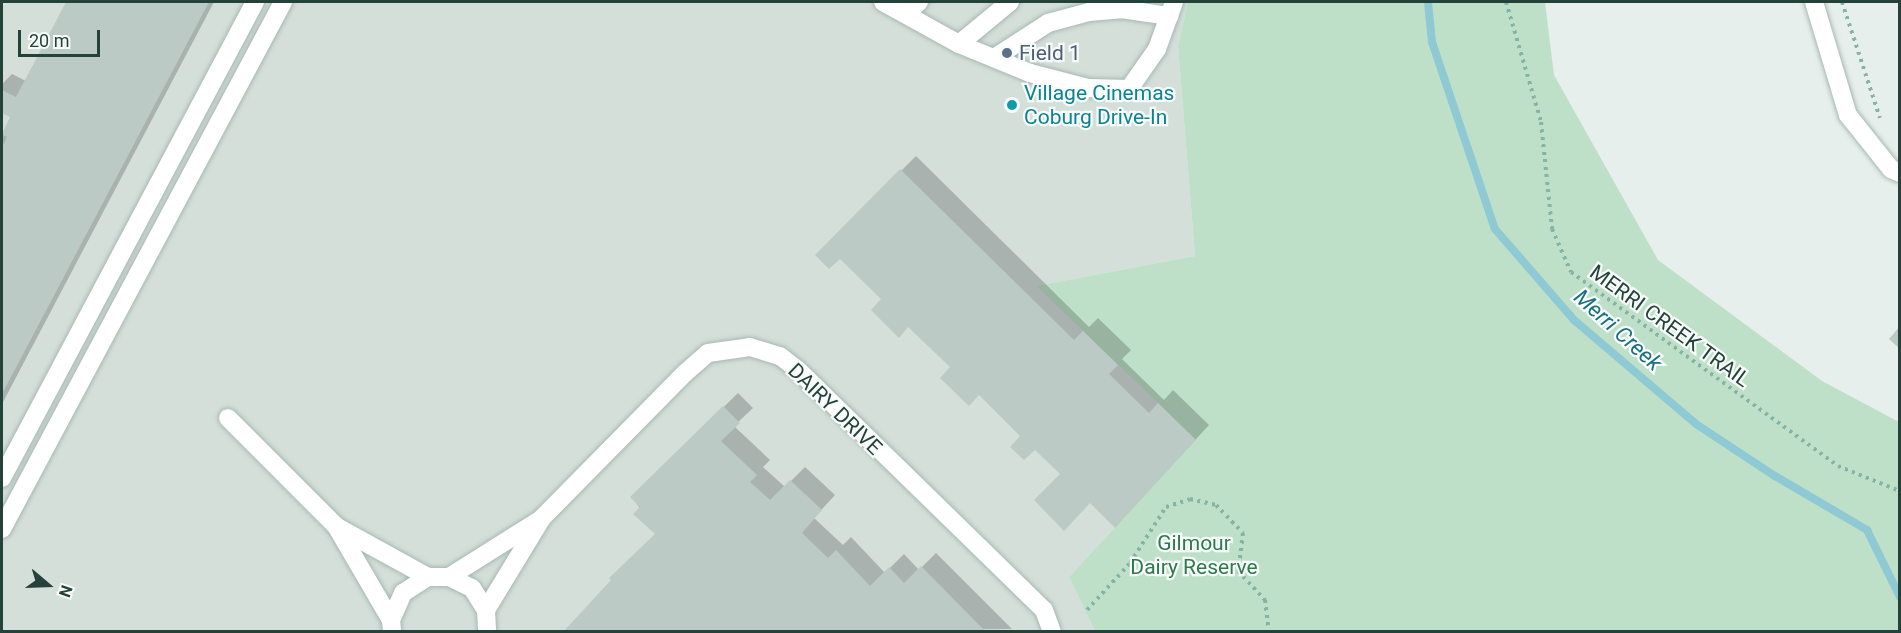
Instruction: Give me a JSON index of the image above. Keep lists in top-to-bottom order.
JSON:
{
  "streets": {
    "street": ["DAIRY DRIVE"],
    "path": ["MERRI CREEK TRAIL"]
  },
  "water": ["Merri Creek"],
  "parks": ["Gilmour Dairy Reserve"],
  "places": ["Field 1", "Village Cinemas Coburg Drive-In"],
  "scale_bar": "20 m",
  "north": "right"
}
